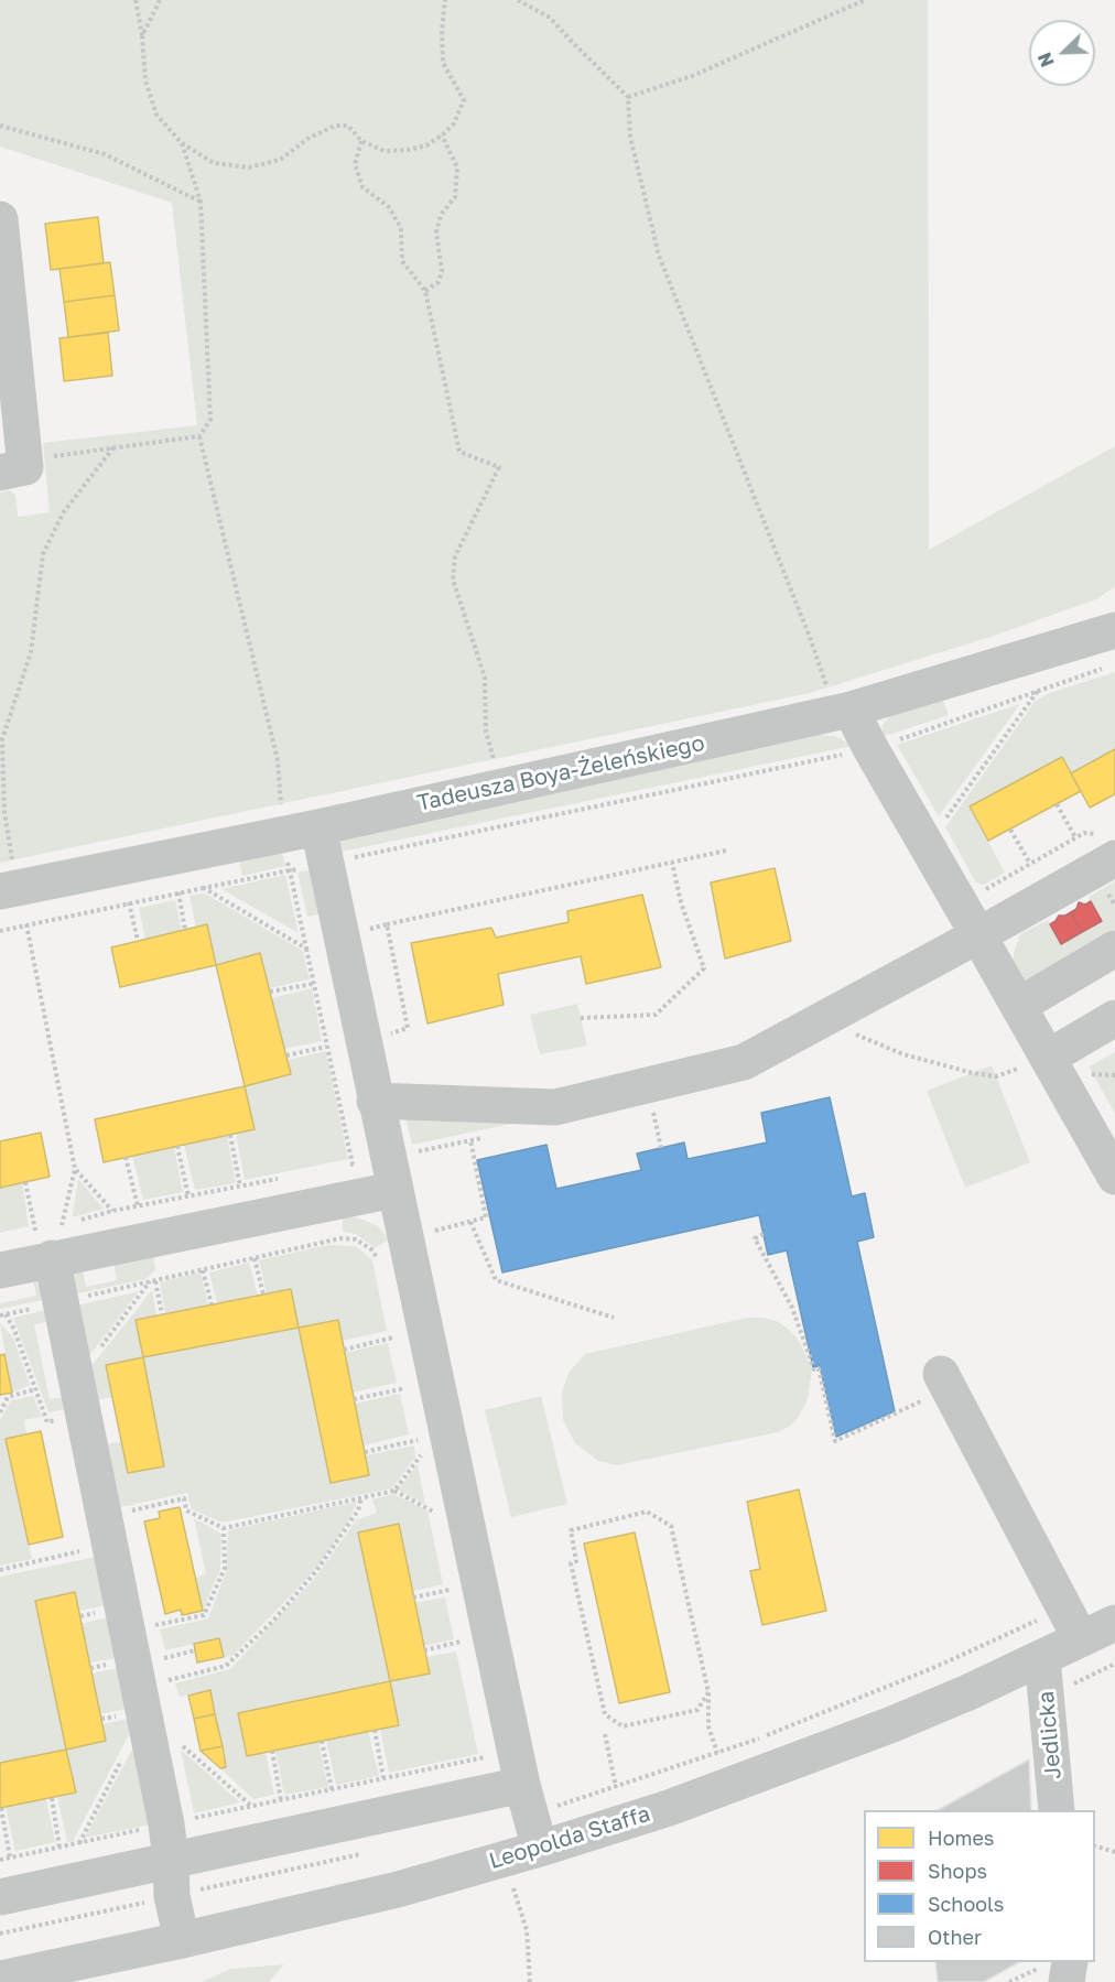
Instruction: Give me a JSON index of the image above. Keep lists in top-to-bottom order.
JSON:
{
  "streets": {
    "street": ["Tadeusza Boya-Żeleńskiego", "Jedlicka", "Leopolda Staffa"]
  },
  "crossings": [
    ["Jedlicka", "Leopolda Staffa"]
  ],
  "legend": [
    "Homes",
    "Shops",
    "Schools",
    "Other"
  ],
  "north": "bottom left"
}
